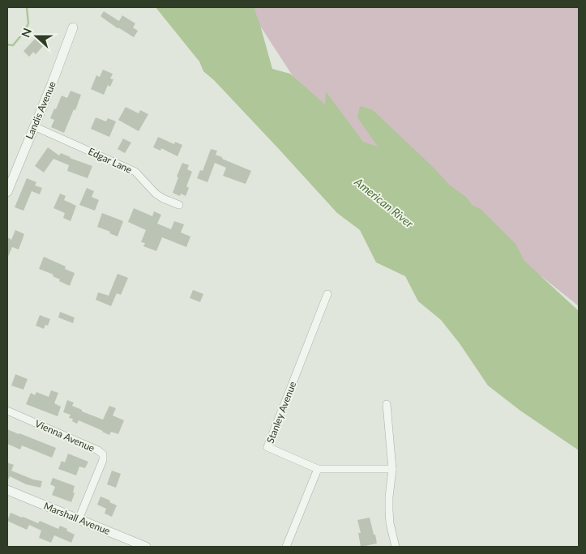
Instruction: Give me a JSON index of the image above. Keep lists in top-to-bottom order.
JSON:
{
  "streets": {
    "street": [
      "Landis Avenue",
      "Edgar Lane",
      "Stanley Avenue",
      "Vienna Avenue",
      "Marshall Avenue"
    ]
  },
  "crossings": [
    ["Landis Avenue", "Edgar Lane"],
    ["Vienna Avenue", "Marshall Avenue"]
  ],
  "water": ["American River"],
  "north": "left"
}
